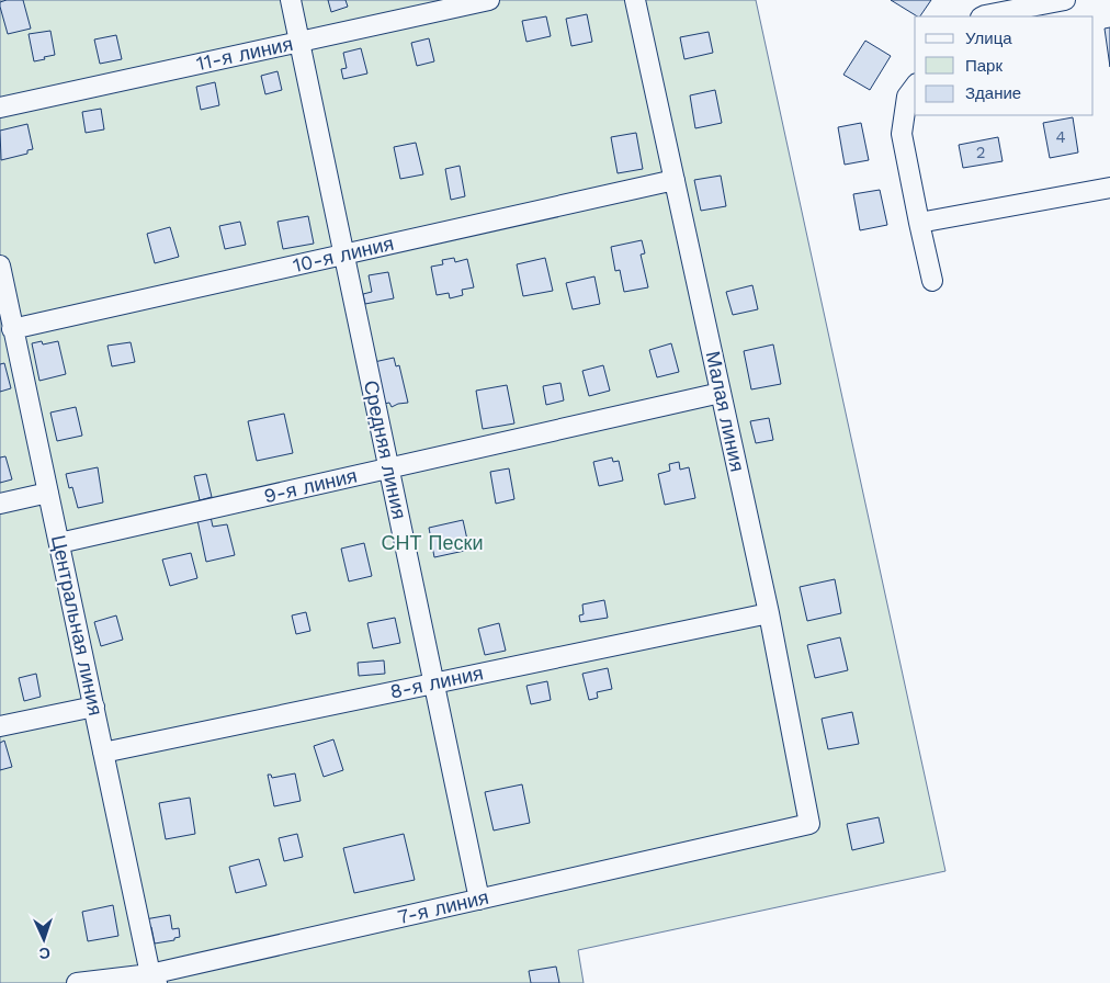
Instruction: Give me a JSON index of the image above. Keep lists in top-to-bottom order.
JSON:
{
  "streets": {
    "street": [
      "11-я линия",
      "10-я линия",
      "Малая линия",
      "Средняя линия",
      "9-я линия",
      "Центральная линия",
      "8-я линия",
      "7-я линия"
    ]
  },
  "crossings": [
    ["11-я линия", "Средняя линия"],
    ["10-я линия", "Малая линия"],
    ["10-я линия", "Средняя линия"],
    ["10-я линия", "Центральная линия"],
    ["Малая линия", "9-я линия"],
    ["Малая линия", "8-я линия"],
    ["Малая линия", "7-я линия"],
    ["Средняя линия", "9-я линия"],
    ["Средняя линия", "8-я линия"],
    ["Средняя линия", "7-я линия"],
    ["9-я линия", "Центральная линия"],
    ["Центральная линия", "8-я линия"],
    ["Центральная линия", "7-я линия"]
  ],
  "parks": ["СНТ Пески"],
  "house_numbers": ["4", "2"],
  "legend": ["Улица", "Парк", "Здание"],
  "north": "bottom"
}
